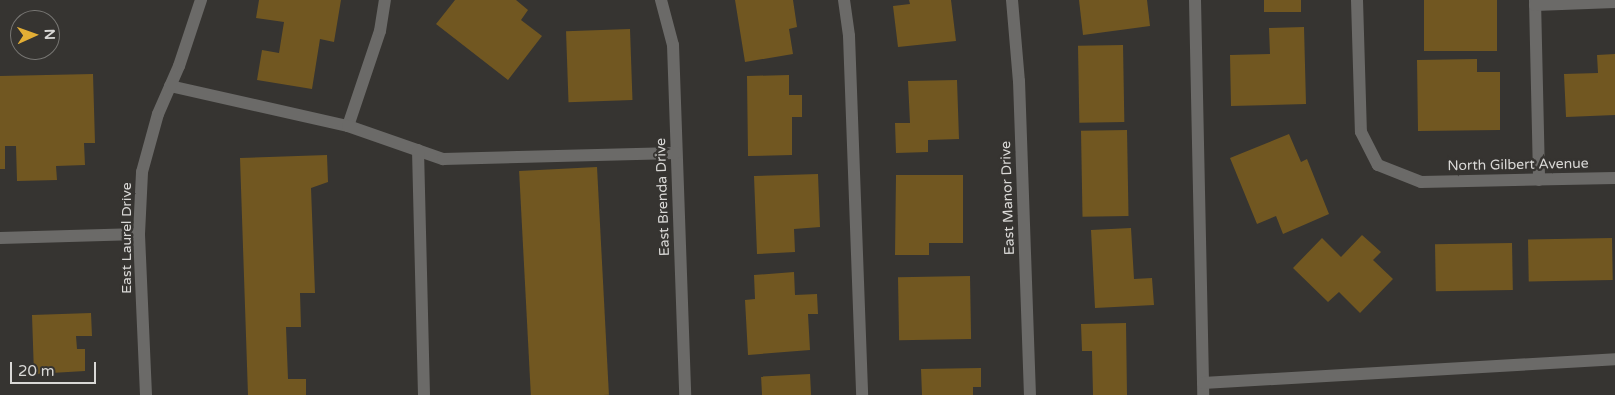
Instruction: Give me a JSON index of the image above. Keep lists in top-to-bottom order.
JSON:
{
  "streets": {
    "street": [
      "North Gilbert Avenue",
      "East Brenda Drive",
      "East Manor Drive",
      "East Laurel Drive"
    ]
  },
  "scale_bar": "20 m",
  "north": "right"
}
